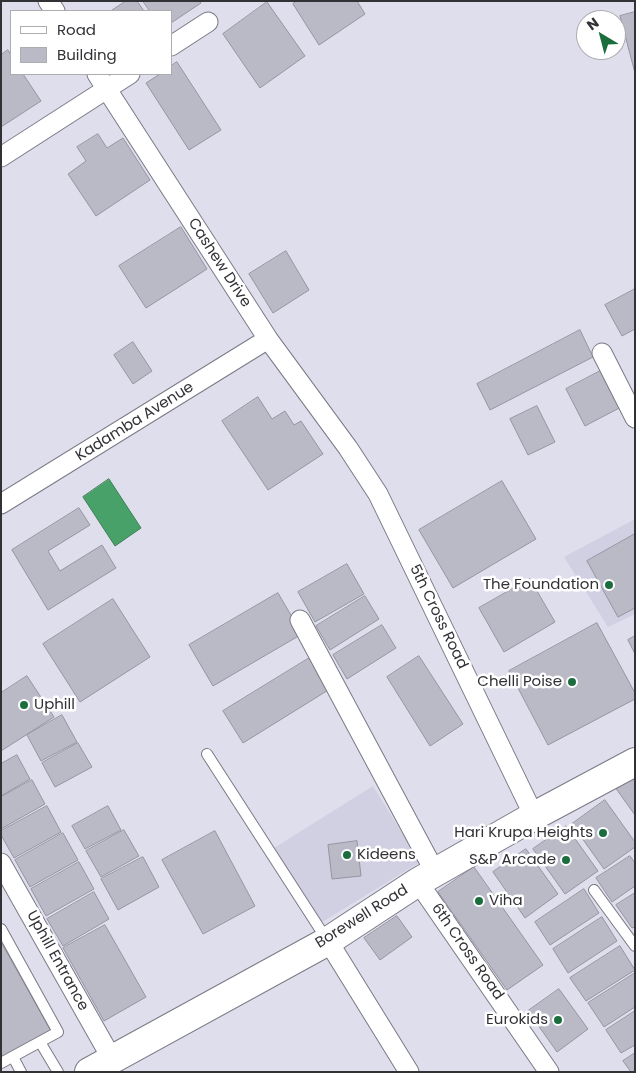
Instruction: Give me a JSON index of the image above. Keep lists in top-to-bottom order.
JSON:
{
  "streets": {
    "street": [
      "Cashew Drive",
      "Kadamba Avenue",
      "5th Cross Road",
      "Borewell Road",
      "6th Cross Road",
      "Uphill Entrance"
    ]
  },
  "crossings": [
    ["Cashew Drive", "Kadamba Avenue"],
    ["Cashew Drive", "5th Cross Road"],
    ["5th Cross Road", "Borewell Road"],
    ["Borewell Road", "6th Cross Road"],
    ["Borewell Road", "Uphill Entrance"]
  ],
  "places": [
    "The Foundation",
    "Chelli Poise",
    "Uphill",
    "Hari Krupa Heights",
    "Kideens",
    "S&P Arcade",
    "Viha",
    "Eurokids"
  ],
  "legend": ["Road", "Building"],
  "north": "top left"
}
